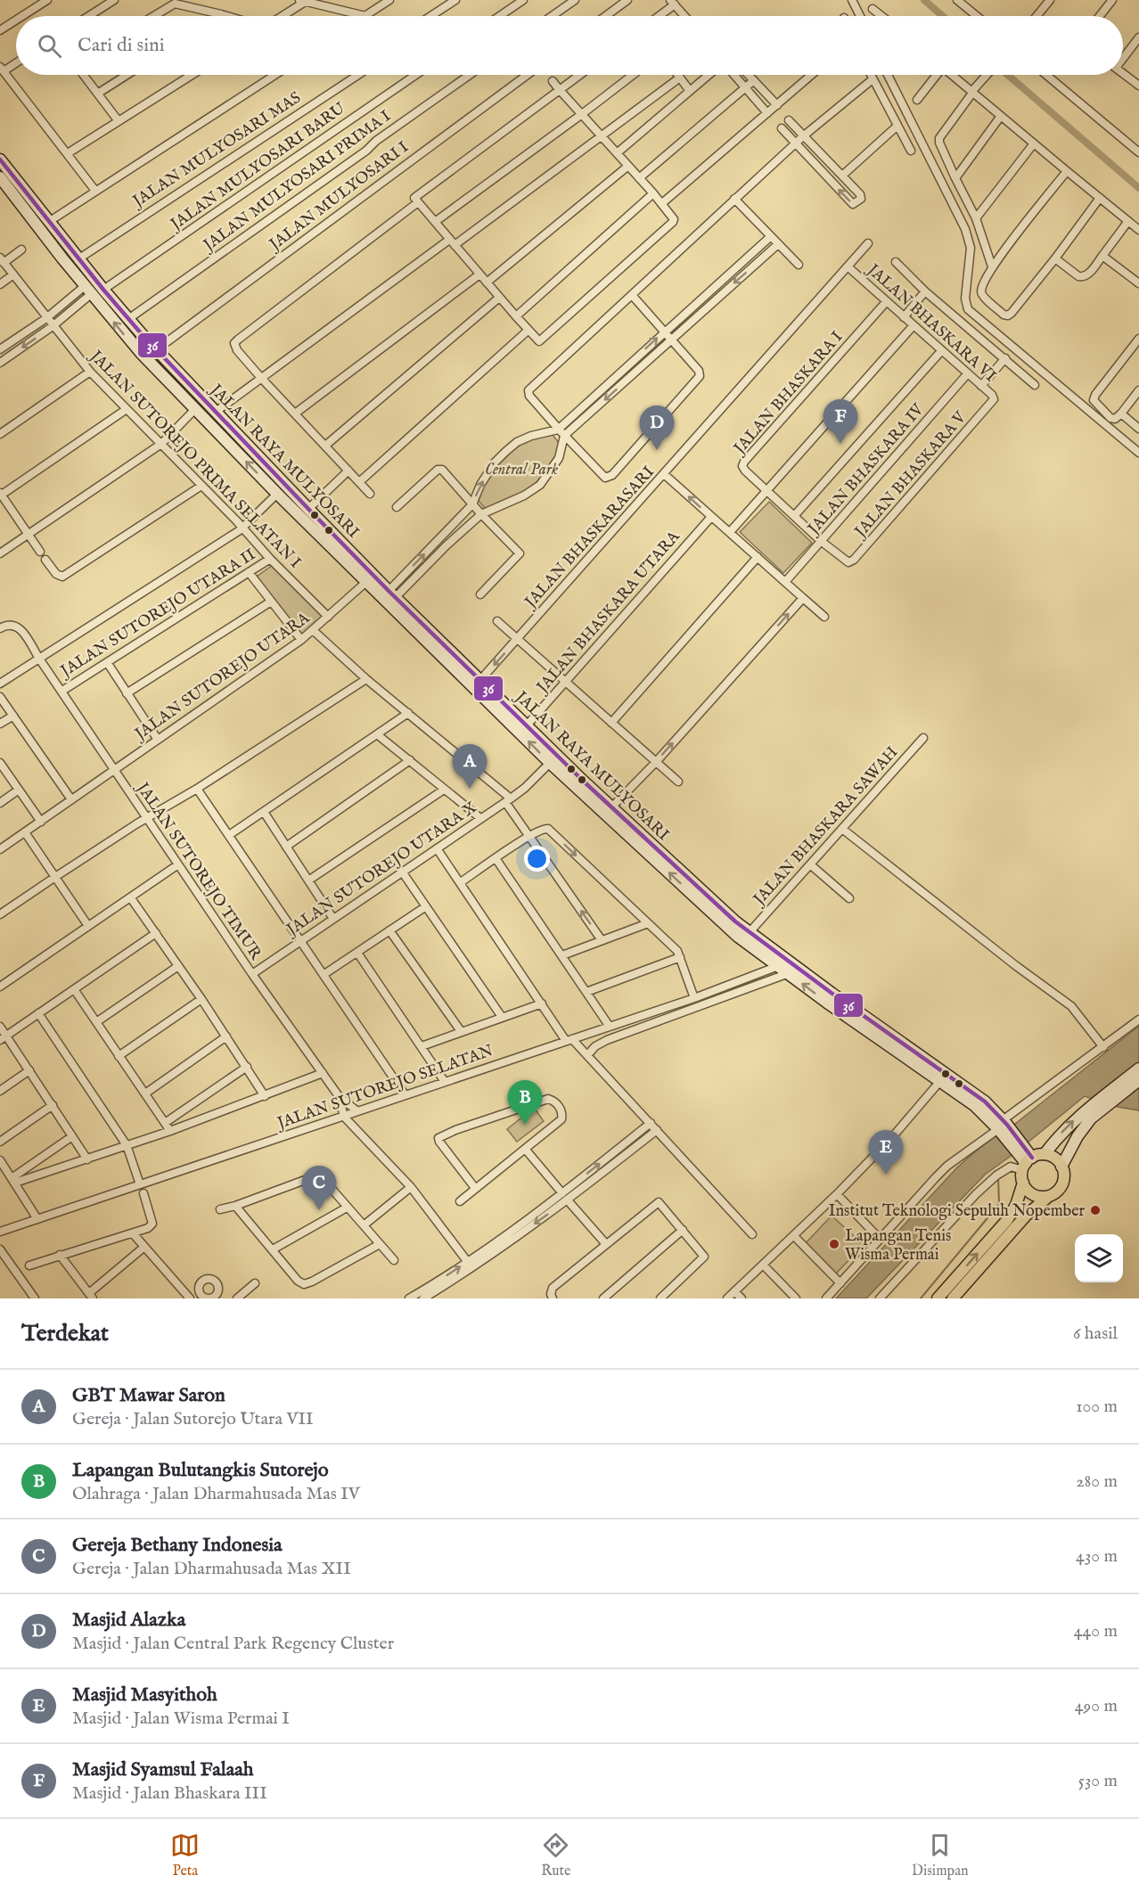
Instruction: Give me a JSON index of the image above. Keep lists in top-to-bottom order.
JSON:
{
  "streets": {
    "main road": ["JALAN RAYA MULYOSARI"],
    "street": [
      "JALAN MULYOSARI MAS",
      "JALAN MULYOSARI BARU",
      "JALAN MULYOSARI PRIMA I",
      "JALAN MULYOSARI I",
      "JALAN BHASKARA VI",
      "JALAN BHASKARA I",
      "JALAN SUTOREJO PRIMA SELATAN I",
      "JALAN BHASKARA IV",
      "JALAN BHASKARA V",
      "JALAN BHASKARASARI",
      "JALAN BHASKARA UTARA",
      "JALAN SUTOREJO UTARA II",
      "JALAN SUTOREJO UTARA",
      "JALAN BHASKARA SAWAH",
      "JALAN SUTOREJO UTARA X",
      "JALAN SUTOREJO TIMUR",
      "JALAN SUTOREJO SELATAN"
    ]
  },
  "crossings": [
    ["JALAN MULYOSARI MAS", "JALAN RAYA MULYOSARI"],
    ["JALAN MULYOSARI BARU", "JALAN RAYA MULYOSARI"],
    ["JALAN MULYOSARI PRIMA I", "JALAN RAYA MULYOSARI"],
    ["JALAN MULYOSARI I", "JALAN RAYA MULYOSARI"],
    ["JALAN BHASKARA VI", "JALAN BHASKARA I"],
    ["JALAN BHASKARA VI", "JALAN BHASKARA IV"],
    ["JALAN BHASKARA VI", "JALAN BHASKARA V"],
    ["JALAN BHASKARA VI", "JALAN BHASKARASARI"],
    ["JALAN BHASKARA I", "JALAN BHASKARA IV"],
    ["JALAN BHASKARA I", "JALAN BHASKARA V"],
    ["JALAN SUTOREJO PRIMA SELATAN I", "JALAN SUTOREJO UTARA II"],
    ["JALAN SUTOREJO PRIMA SELATAN I", "JALAN SUTOREJO UTARA"],
    ["JALAN RAYA MULYOSARI", "JALAN BHASKARASARI"],
    ["JALAN RAYA MULYOSARI", "JALAN BHASKARA UTARA"],
    ["JALAN RAYA MULYOSARI", "JALAN SUTOREJO UTARA"],
    ["JALAN RAYA MULYOSARI", "JALAN BHASKARA SAWAH"],
    ["JALAN RAYA MULYOSARI", "JALAN SUTOREJO UTARA X"],
    ["JALAN RAYA MULYOSARI", "JALAN SUTOREJO SELATAN"],
    ["JALAN SUTOREJO UTARA", "JALAN SUTOREJO TIMUR"],
    ["JALAN SUTOREJO UTARA X", "JALAN SUTOREJO TIMUR"],
    ["JALAN SUTOREJO TIMUR", "JALAN SUTOREJO SELATAN"]
  ],
  "parks": ["Central Park"],
  "places": ["Institut Teknologi Sepuluh Nopember", "Lapangan Tenis Wisma Permai"],
  "lines": ["transit line 36"],
  "page": {
    "search": "Cari di sini",
    "pins": [
      "F",
      "D",
      "A",
      "B",
      "E",
      "C"
    ],
    "heading": ["Terdekat", "6 hasil"],
    "list": [
      {
        "mark": "A",
        "name": "GBT Mawar Saron",
        "note": "Gereja · Jalan Sutorejo Utara VII",
        "value": "100 m"
      },
      {
        "mark": "B",
        "name": "Lapangan Bulutangkis Sutorejo",
        "note": "Olahraga · Jalan Dharmahusada Mas IV",
        "value": "280 m"
      },
      {
        "mark": "C",
        "name": "Gereja Bethany Indonesia",
        "note": "Gereja · Jalan Dharmahusada Mas XII",
        "value": "430 m"
      },
      {
        "mark": "D",
        "name": "Masjid Alazka",
        "note": "Masjid · Jalan Central Park Regency Cluster",
        "value": "440 m"
      },
      {
        "mark": "E",
        "name": "Masjid Masyithoh",
        "note": "Masjid · Jalan Wisma Permai I",
        "value": "490 m"
      },
      {
        "mark": "F",
        "name": "Masjid Syamsul Falaah",
        "note": "Masjid · Jalan Bhaskara III",
        "value": "530 m"
      }
    ],
    "nav": ["Peta", "Rute", "Disimpan"]
  }
}
